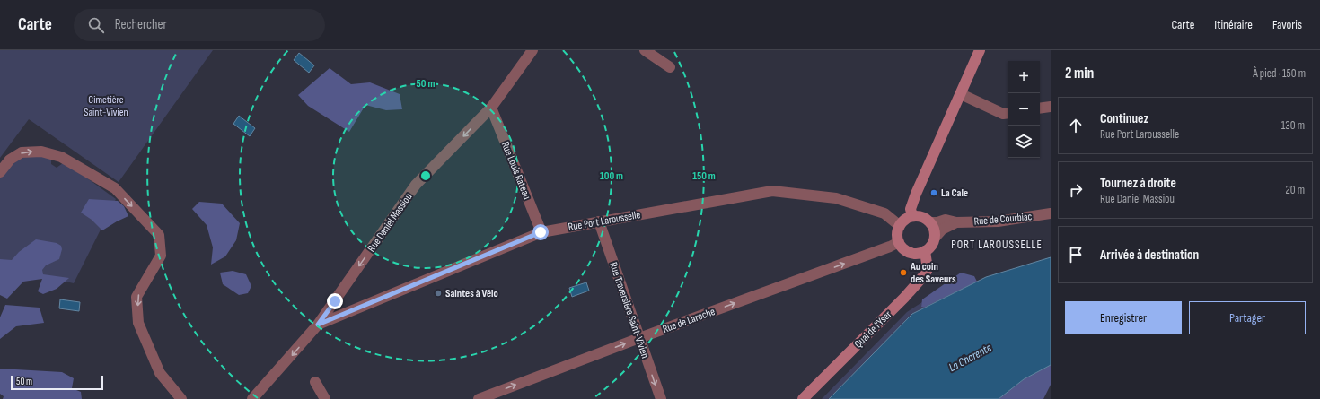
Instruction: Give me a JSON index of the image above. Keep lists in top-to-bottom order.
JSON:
{
  "streets": {
    "street": [
      "Rue Louis Rateau",
      "Rue de Courbiac",
      "Rue Port Larousselle",
      "Rue Daniel Massiou",
      "Rue Traversière Saint-Vivien",
      "Rue de Laroche",
      "Quai de l'Yser"
    ]
  },
  "crossings": [
    ["Rue Louis Rateau", "Rue Port Larousselle"],
    ["Rue Louis Rateau", "Rue Daniel Massiou"],
    ["Rue de Courbiac", "Rue Port Larousselle"],
    ["Rue de Courbiac", "Rue de Laroche"],
    ["Rue de Courbiac", "Quai de l'Yser"],
    ["Rue Port Larousselle", "Rue Daniel Massiou"],
    ["Rue Port Larousselle", "Rue Traversière Saint-Vivien"],
    ["Rue Port Larousselle", "Rue de Laroche"],
    ["Rue Port Larousselle", "Quai de l'Yser"],
    ["Rue Traversière Saint-Vivien", "Rue de Laroche"],
    ["Rue de Laroche", "Quai de l'Yser"]
  ],
  "one_way": ["Rue Daniel Massiou", "Rue de Laroche"],
  "districts": ["PORT LAROUSSELLE"],
  "water": ["La Charente"],
  "parks": ["Cimetière Saint-Vivien"],
  "places": ["La Cale", "Au coin des Saveurs", "Saintes à Vélo"],
  "scale_bar": "50 m",
  "page": {
    "header": "Carte",
    "search": "Rechercher",
    "nav": ["Carte", "Itinéraire", "Favoris"],
    "heading": ["2 min", "À pied · 150 m"],
    "map_buttons": ["+", "−"],
    "list": [
      ["Continuez", "Rue Port Larousselle", "130 m"],
      ["Tournez à droite", "Rue Daniel Massiou", "20 m"],
      "Arrivée à destination"
    ],
    "buttons": ["Enregistrer", "Partager"],
    "scale": "50 m"
  },
  "rings": ["50 m", "100 m", "150 m"]
}
